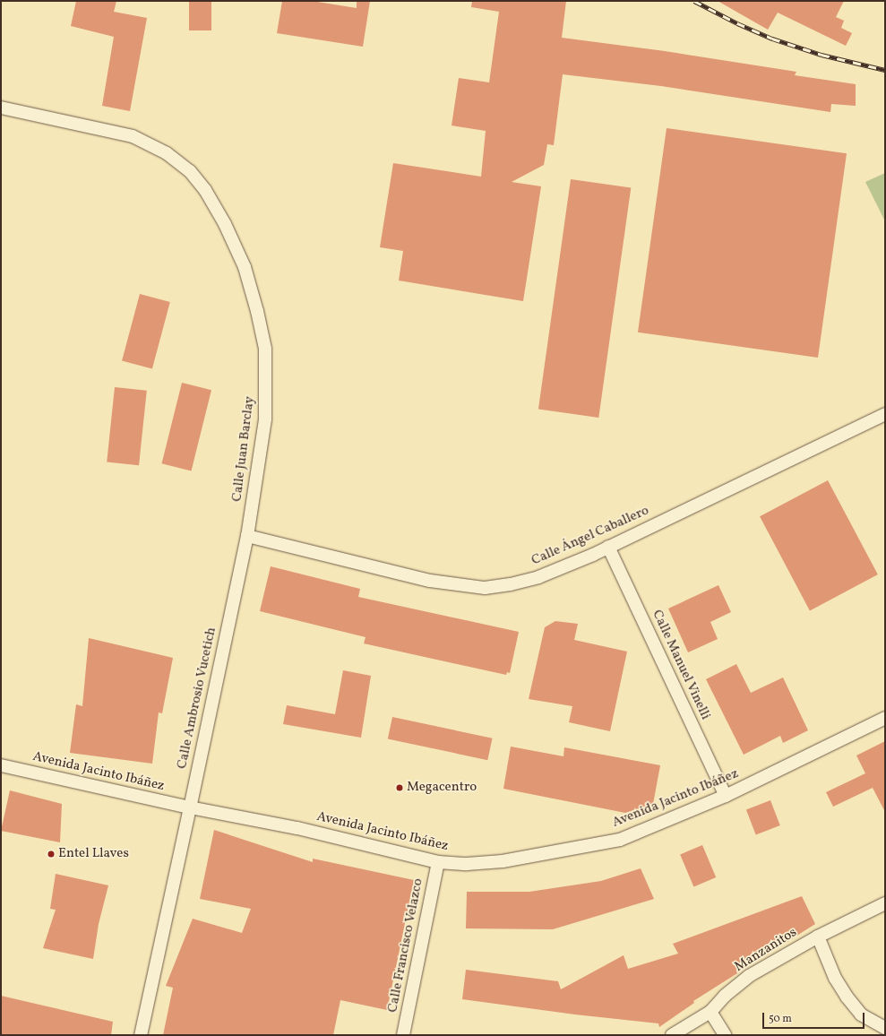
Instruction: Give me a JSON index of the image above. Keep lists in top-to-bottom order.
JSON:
{
  "streets": {
    "street": [
      "Calle Juan Barclay",
      "Calle Ángel Caballero",
      "Calle Manuel Vinelli",
      "Calle Ambrosio Vucetich",
      "Avenida Jacinto Ibáñez",
      "Calle Francisco Velazco",
      "Manzanitos"
    ]
  },
  "crossings": [
    ["Calle Juan Barclay", "Calle Ángel Caballero"],
    ["Calle Juan Barclay", "Calle Ambrosio Vucetich"],
    ["Calle Ángel Caballero", "Calle Manuel Vinelli"],
    ["Calle Ángel Caballero", "Calle Ambrosio Vucetich"],
    ["Calle Manuel Vinelli", "Avenida Jacinto Ibáñez"],
    ["Calle Ambrosio Vucetich", "Avenida Jacinto Ibáñez"],
    ["Avenida Jacinto Ibáñez", "Calle Francisco Velazco"]
  ],
  "places": ["Megacentro", "Entel Llaves"],
  "scale_bar": "50 m"
}
